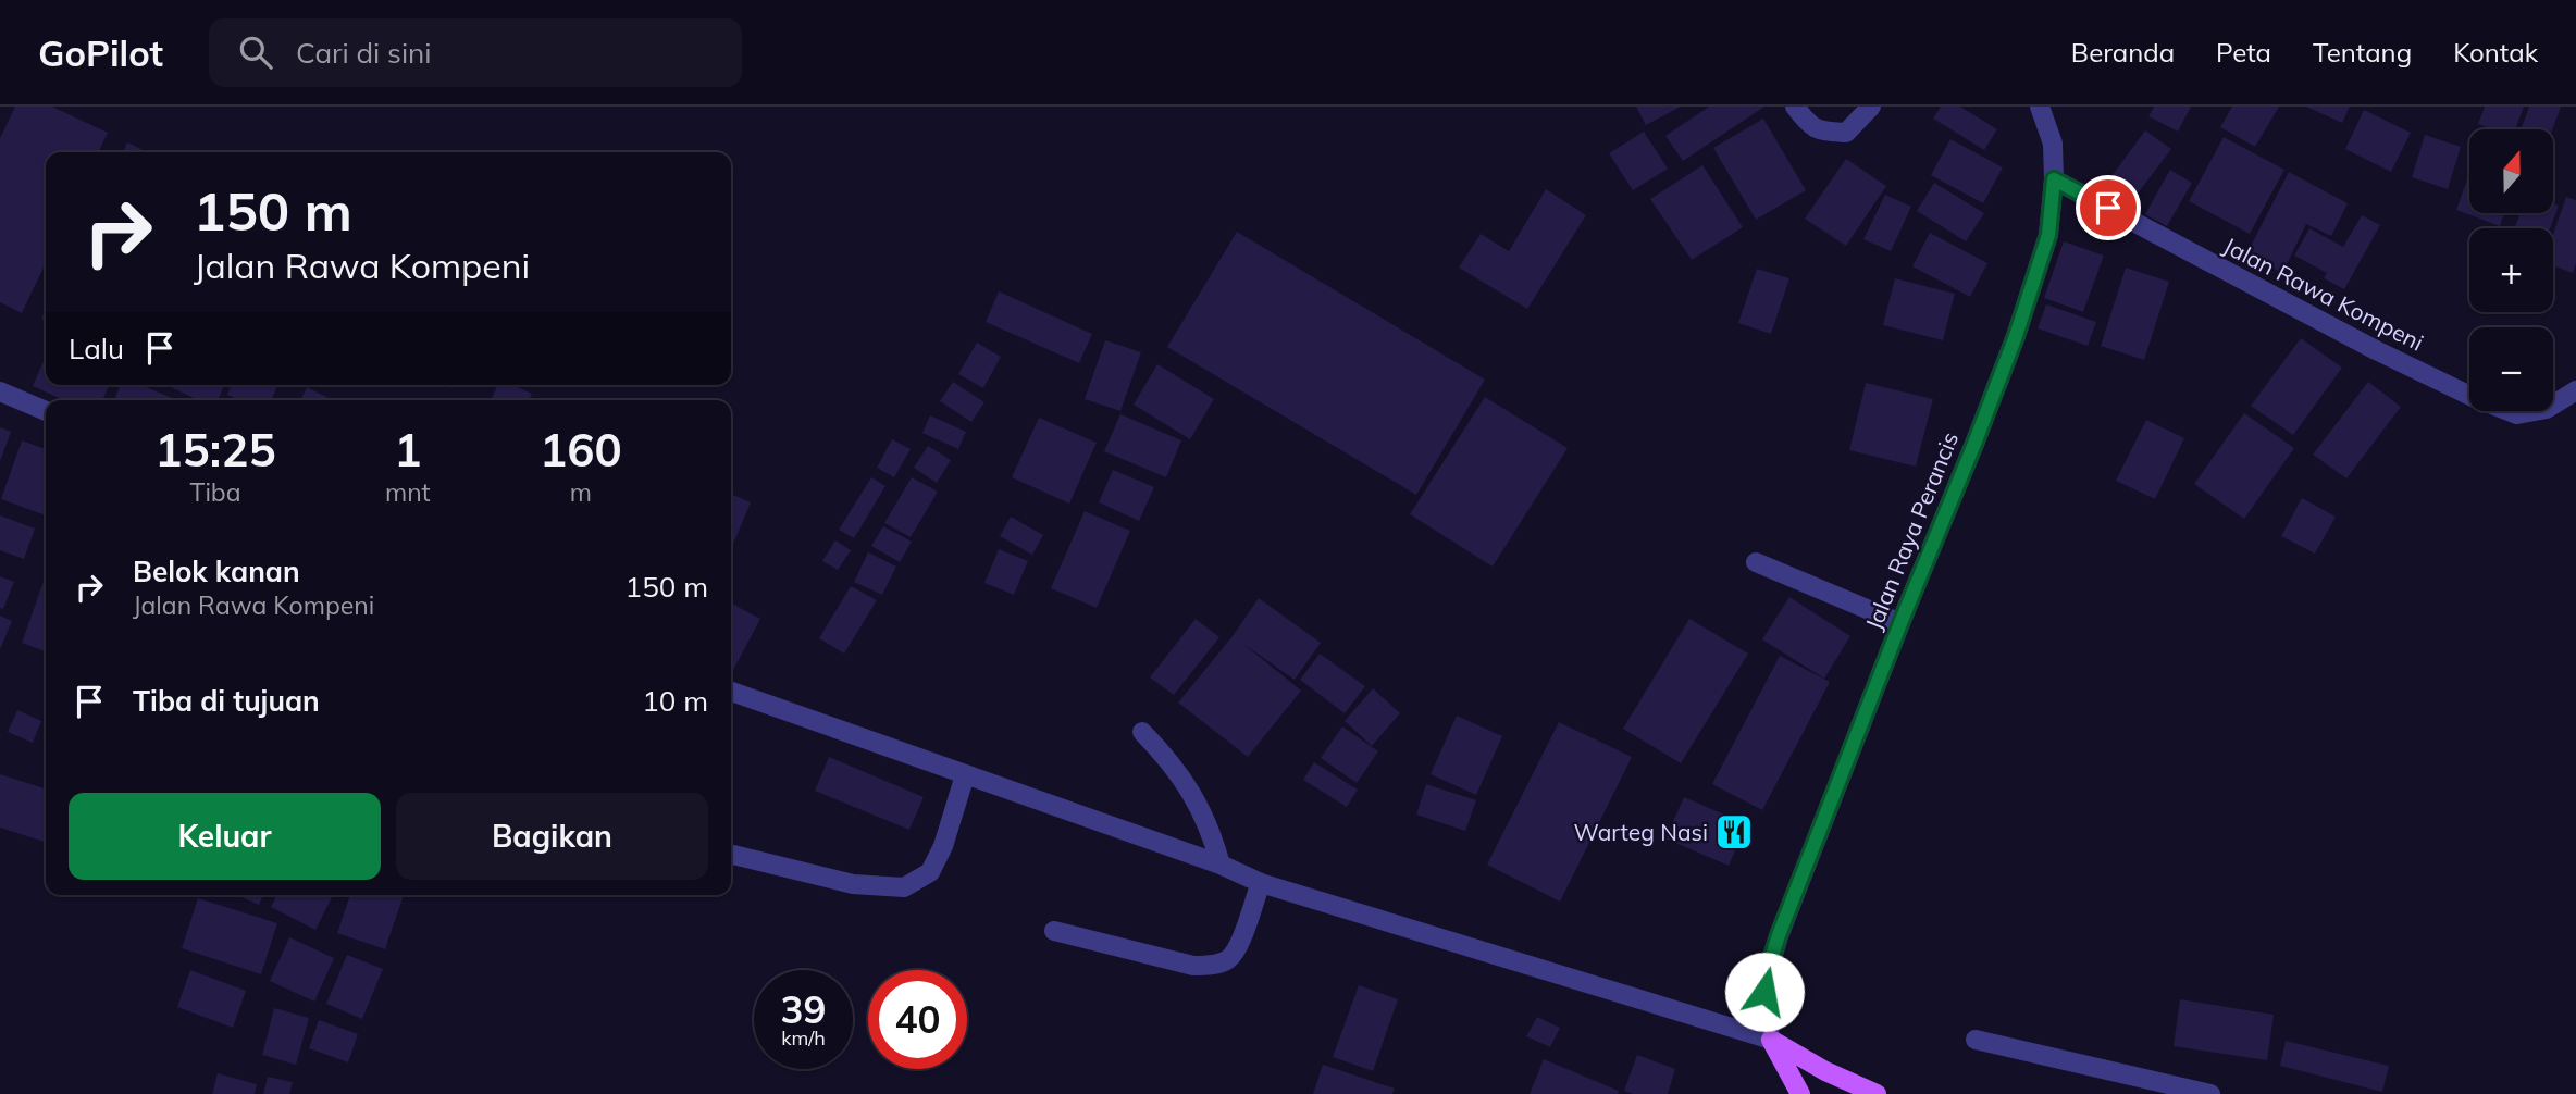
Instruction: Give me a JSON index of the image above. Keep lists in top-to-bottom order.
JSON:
{
  "streets": {
    "main road": ["Jalan Raya Perancis"],
    "street": ["Jalan Rawa Kompeni"]
  },
  "crossings": [
    ["Jalan Rawa Kompeni", "Jalan Raya Perancis"]
  ],
  "places": {
    "restaurant": ["Warteg Nasi"]
  },
  "north": "top",
  "page": {
    "header": "GoPilot",
    "search": "Cari di sini",
    "nav": [
      "Beranda",
      "Peta",
      "Tentang",
      "Kontak"
    ],
    "map_buttons": ["+", "−"],
    "turn": ["150 m", "Jalan Rawa Kompeni"],
    "then": "Lalu",
    "eta": [
      "15:25",
      "Tiba",
      "1",
      "mnt",
      "160",
      "m"
    ],
    "list": [
      {
        "name": "Belok kanan",
        "note": "Jalan Rawa Kompeni",
        "value": "150 m"
      },
      {
        "name": "Tiba di tujuan",
        "value": "10 m"
      }
    ],
    "buttons": ["Keluar", "Bagikan"],
    "speed": "39 km/h",
    "limit": "40"
  }
}
